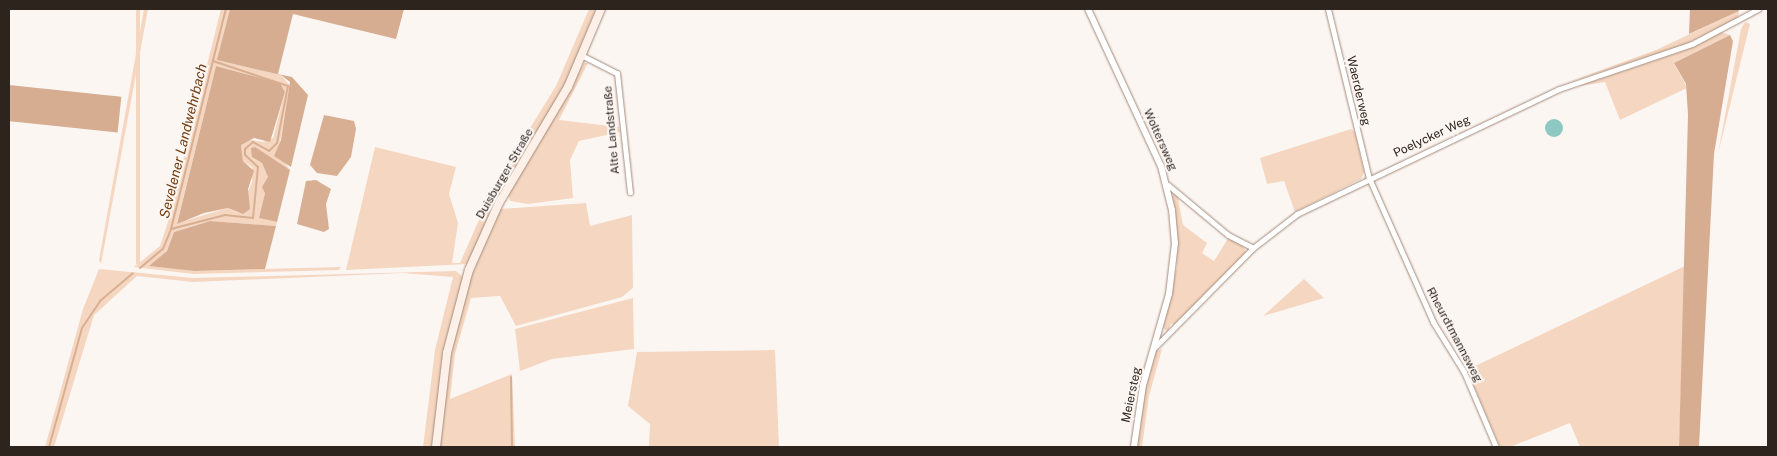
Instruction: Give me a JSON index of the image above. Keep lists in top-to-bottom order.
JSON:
{
  "streets": {
    "main road": ["Duisburger Straße"],
    "street": [
      "Waerderweg",
      "Alte Landstraße",
      "Poelycker Weg",
      "Woltersweg",
      "Rheurdtmannsweg",
      "Meiersteg"
    ]
  },
  "crossings": [
    ["Waerderweg", "Poelycker Weg"],
    ["Waerderweg", "Rheurdtmannsweg"],
    ["Alte Landstraße", "Duisburger Straße"],
    ["Poelycker Weg", "Woltersweg"],
    ["Poelycker Weg", "Rheurdtmannsweg"],
    ["Poelycker Weg", "Meiersteg"],
    ["Woltersweg", "Meiersteg"]
  ],
  "water": ["Sevelener Landwehrbach"]
}
